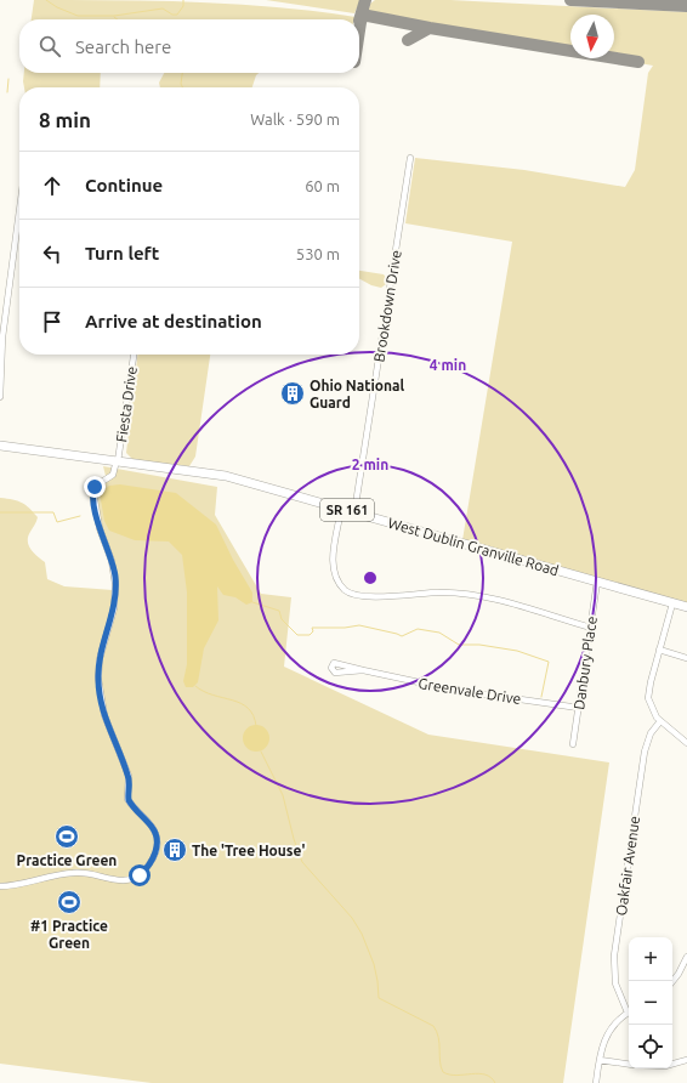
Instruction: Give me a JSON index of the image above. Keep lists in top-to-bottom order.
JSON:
{
  "streets": {
    "main road": ["SR 161", "West Dublin Granville Road"],
    "street": [
      "Brookdown Drive",
      "Fiesta Drive",
      "Danbury Place",
      "Greenvale Drive",
      "Oakfair Avenue"
    ]
  },
  "crossings": [
    ["Brookdown Drive", "West Dublin Granville Road"],
    ["Fiesta Drive", "West Dublin Granville Road"],
    ["West Dublin Granville Road", "Danbury Place"],
    ["Danbury Place", "Greenvale Drive"]
  ],
  "places": {
    "building": ["Ohio National Guard", "The 'Tree House'"],
    "sports": ["Practice Green", "#1 Practice Green"]
  },
  "north": "bottom",
  "page": {
    "search": "Search here",
    "heading": ["8 min", "Walk · 590 m"],
    "list": [
      ["Continue", "60 m"],
      ["Turn left", "530 m"],
      "Arrive at destination"
    ],
    "map_buttons": ["+", "−"]
  },
  "rings": ["4 min", "2 min"]
}
